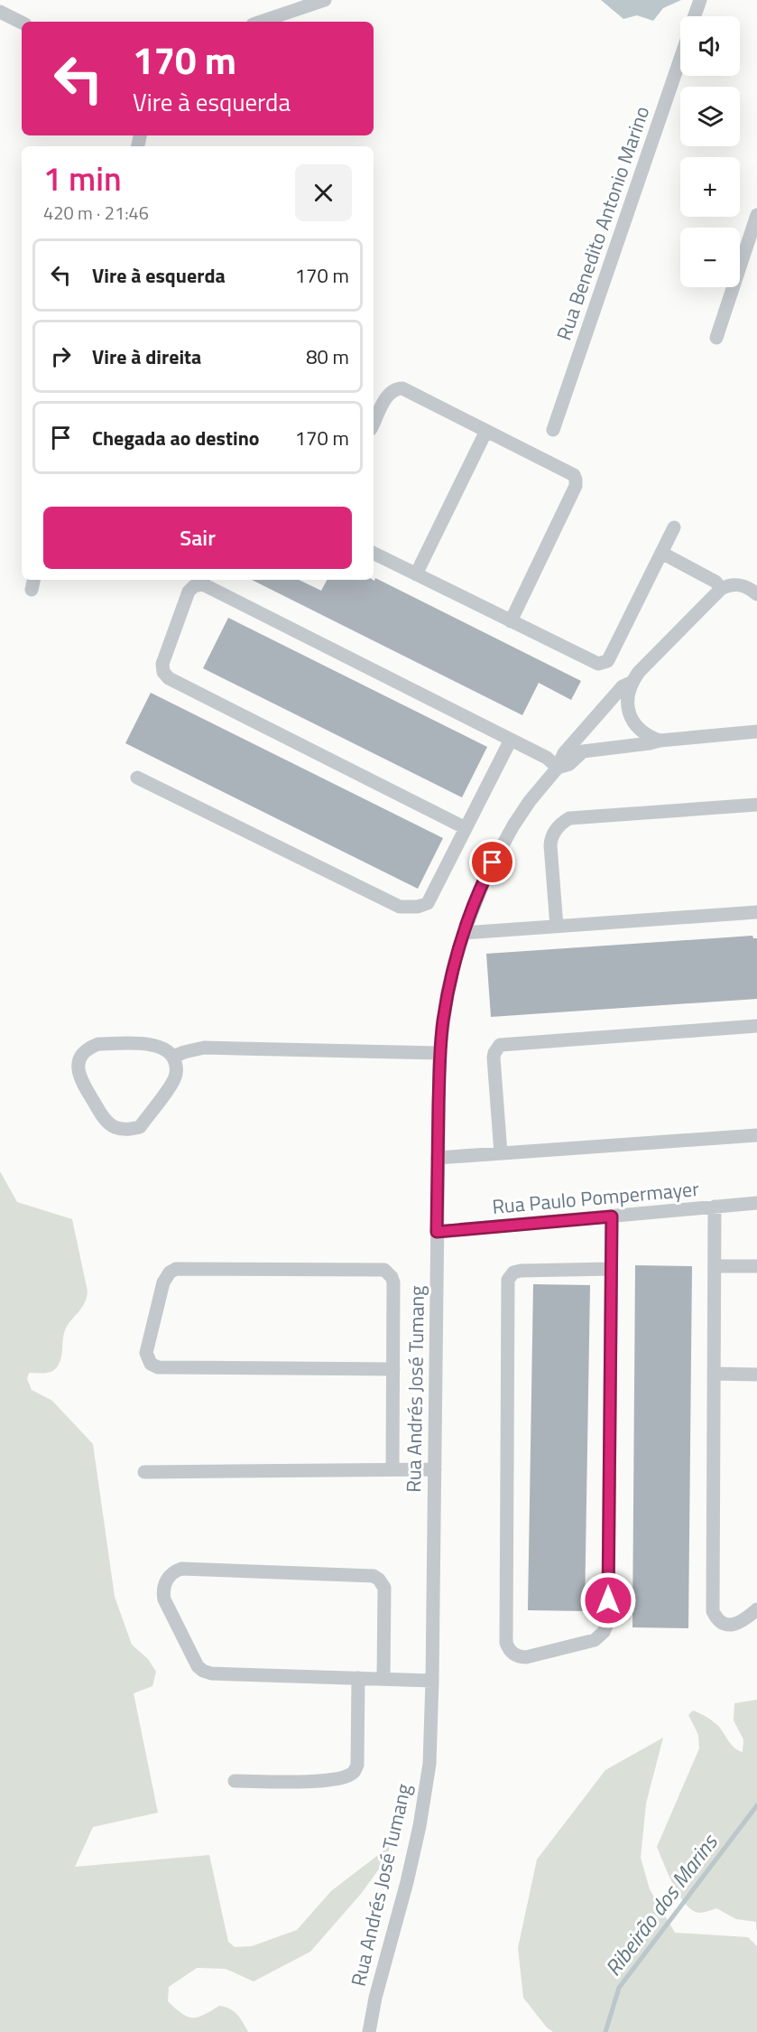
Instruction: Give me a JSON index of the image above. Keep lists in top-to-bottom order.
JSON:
{
  "streets": {
    "street": ["Rua Benedito Antonio Marino", "Rua Paulo Pompermayer", "Rua Andrés José Tumang"]
  },
  "crossings": [
    ["Rua Paulo Pompermayer", "Rua Andrés José Tumang"]
  ],
  "water": ["Ribeirão dos Marins"],
  "page": {
    "map_buttons": ["+", "−"],
    "turn": ["170 m", "Vire à esquerda"],
    "heading": ["1 min", "420 m · 21:46"],
    "list": [
      {
        "name": "Vire à esquerda",
        "value": "170 m"
      },
      {
        "name": "Vire à direita",
        "value": "80 m"
      },
      {
        "name": "Chegada ao destino",
        "value": "170 m"
      }
    ],
    "buttons": "Sair"
  }
}
